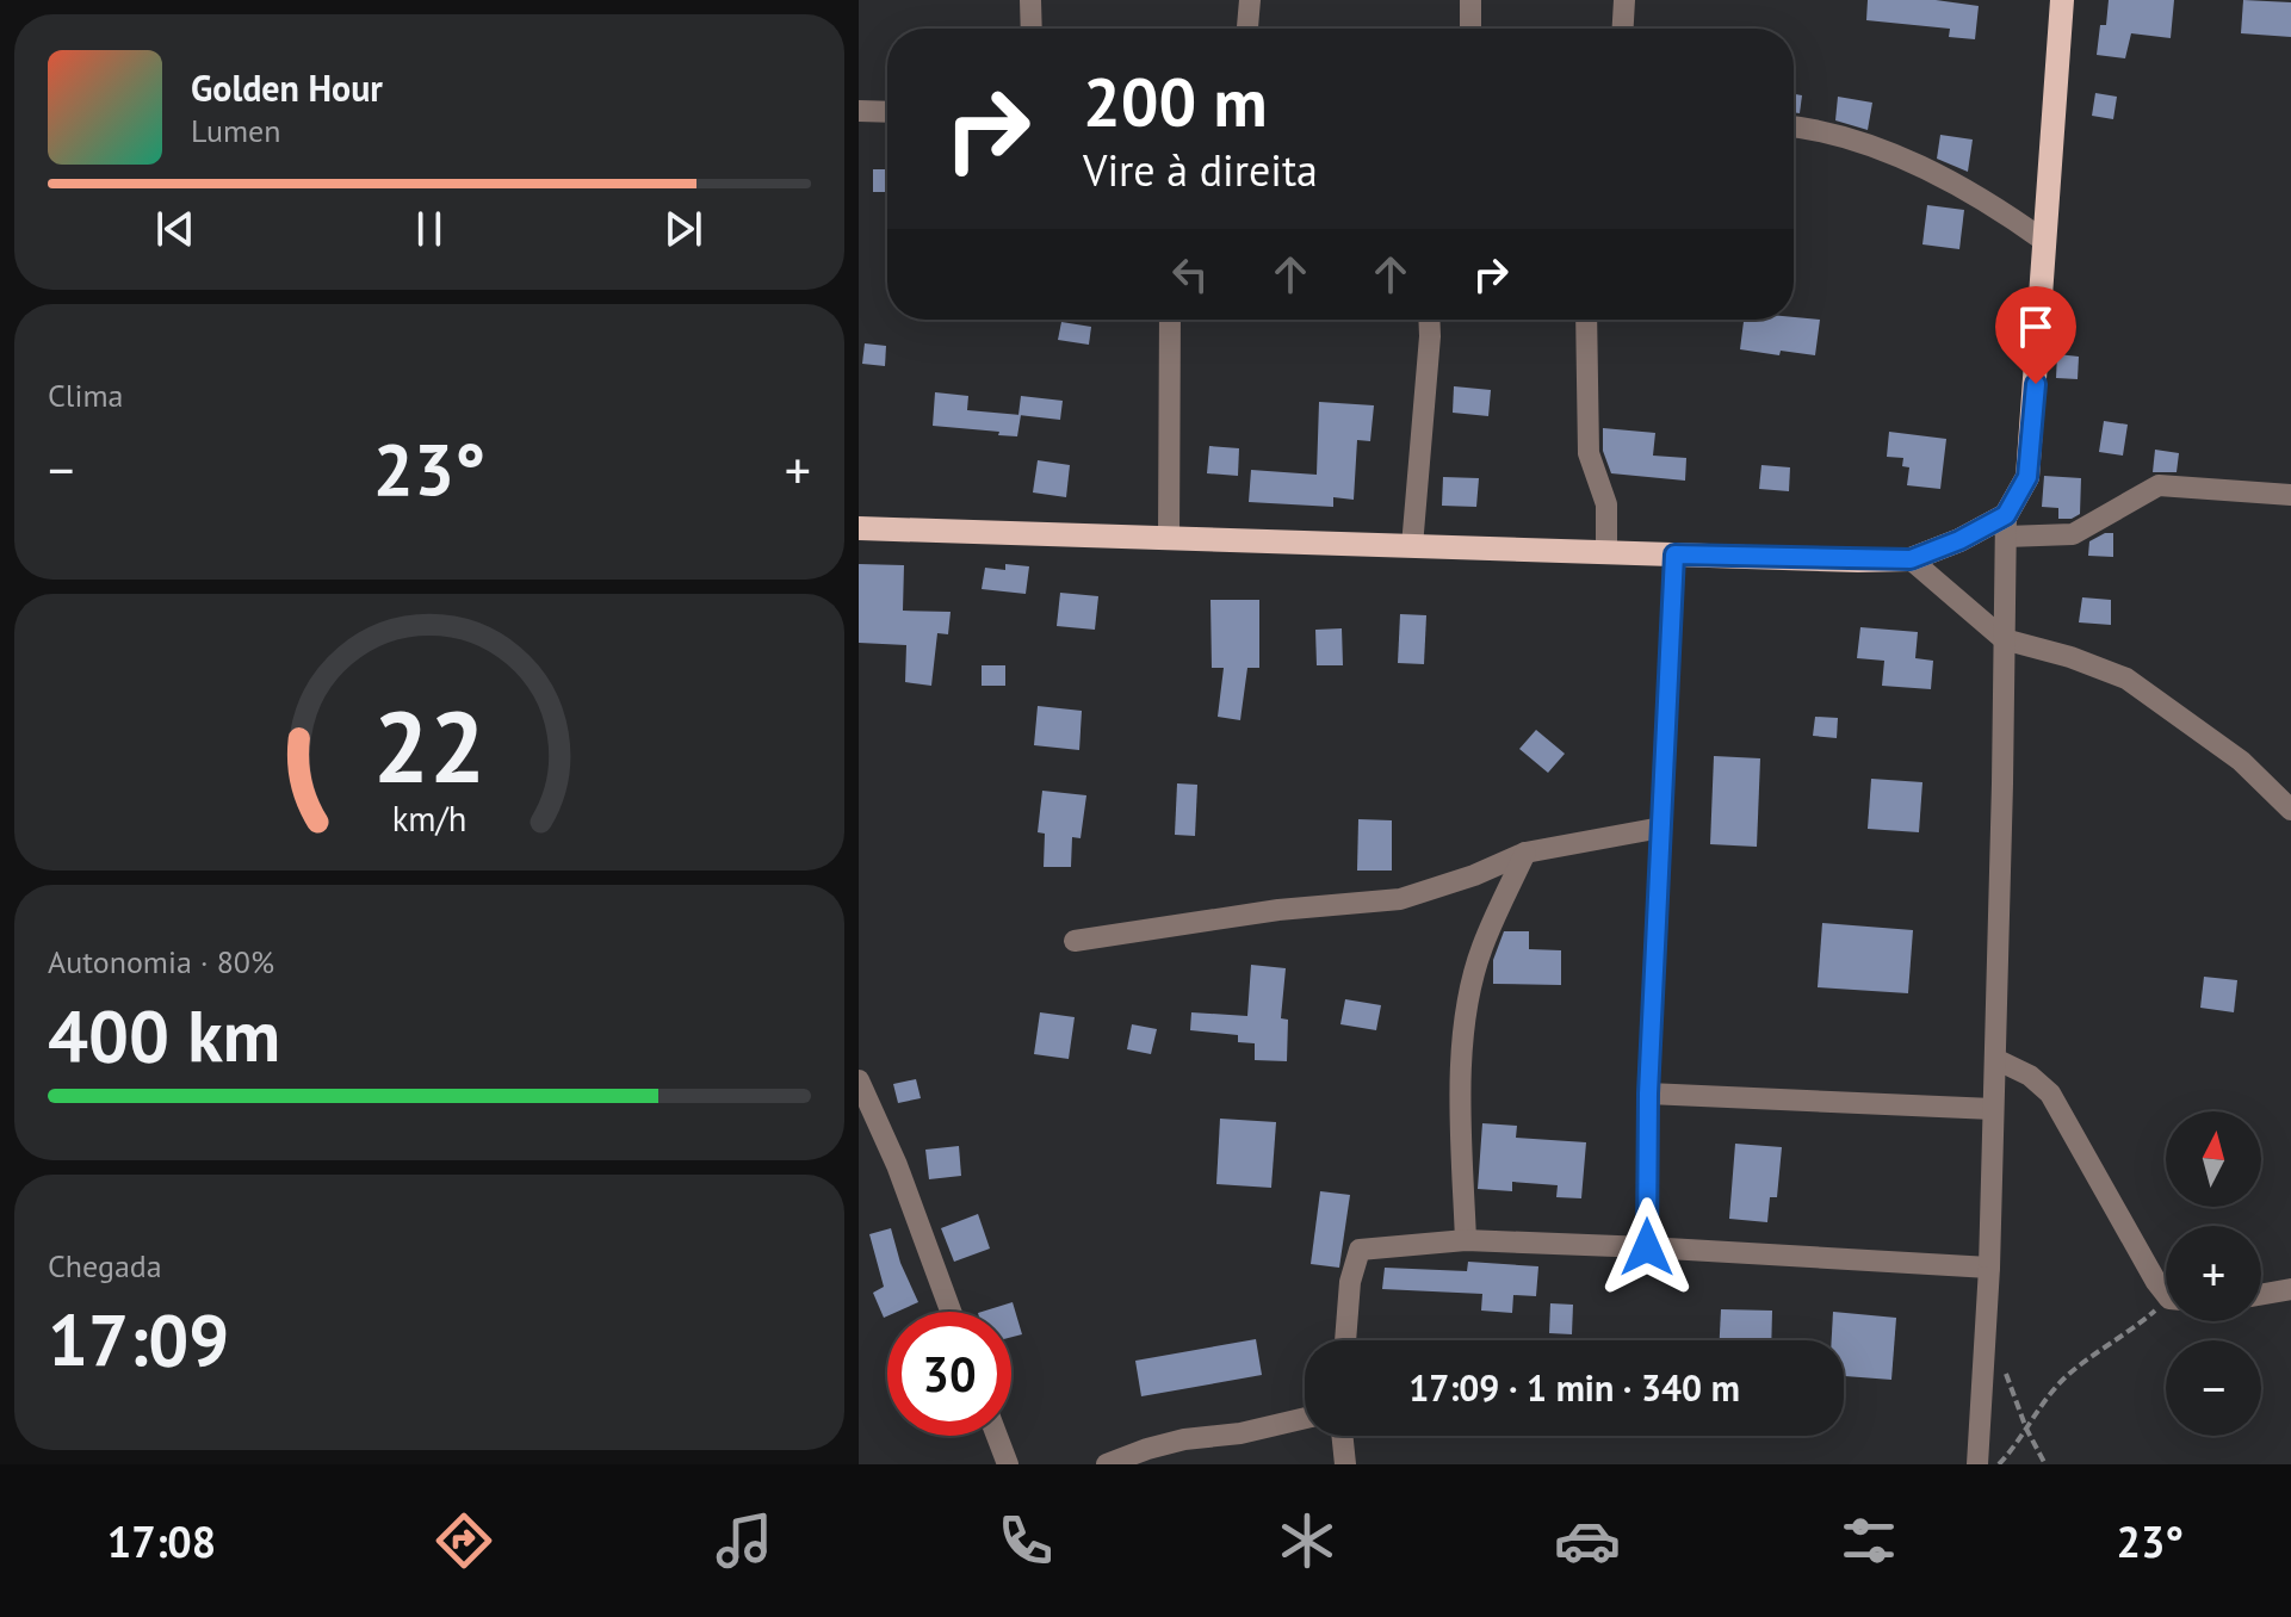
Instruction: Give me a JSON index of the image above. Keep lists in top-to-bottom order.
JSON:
{
  "north": "top",
  "page": {
    "turn": ["200 m", "Vire à direita"],
    "song": ["Golden Hour", "Lumen"],
    "tile": [
      "Clima",
      ["Autonomia · 80%", "400 km"],
      ["Chegada", "17:09"]
    ],
    "heat": ["−", "23°", "+"],
    "map_buttons": ["+", "−"],
    "limit": "30",
    "trip": "17:09 · 1 min · 340 m",
    "tabs": ["17:08", "23°"],
    "gauge": ["22", "km/h"]
  }
}
